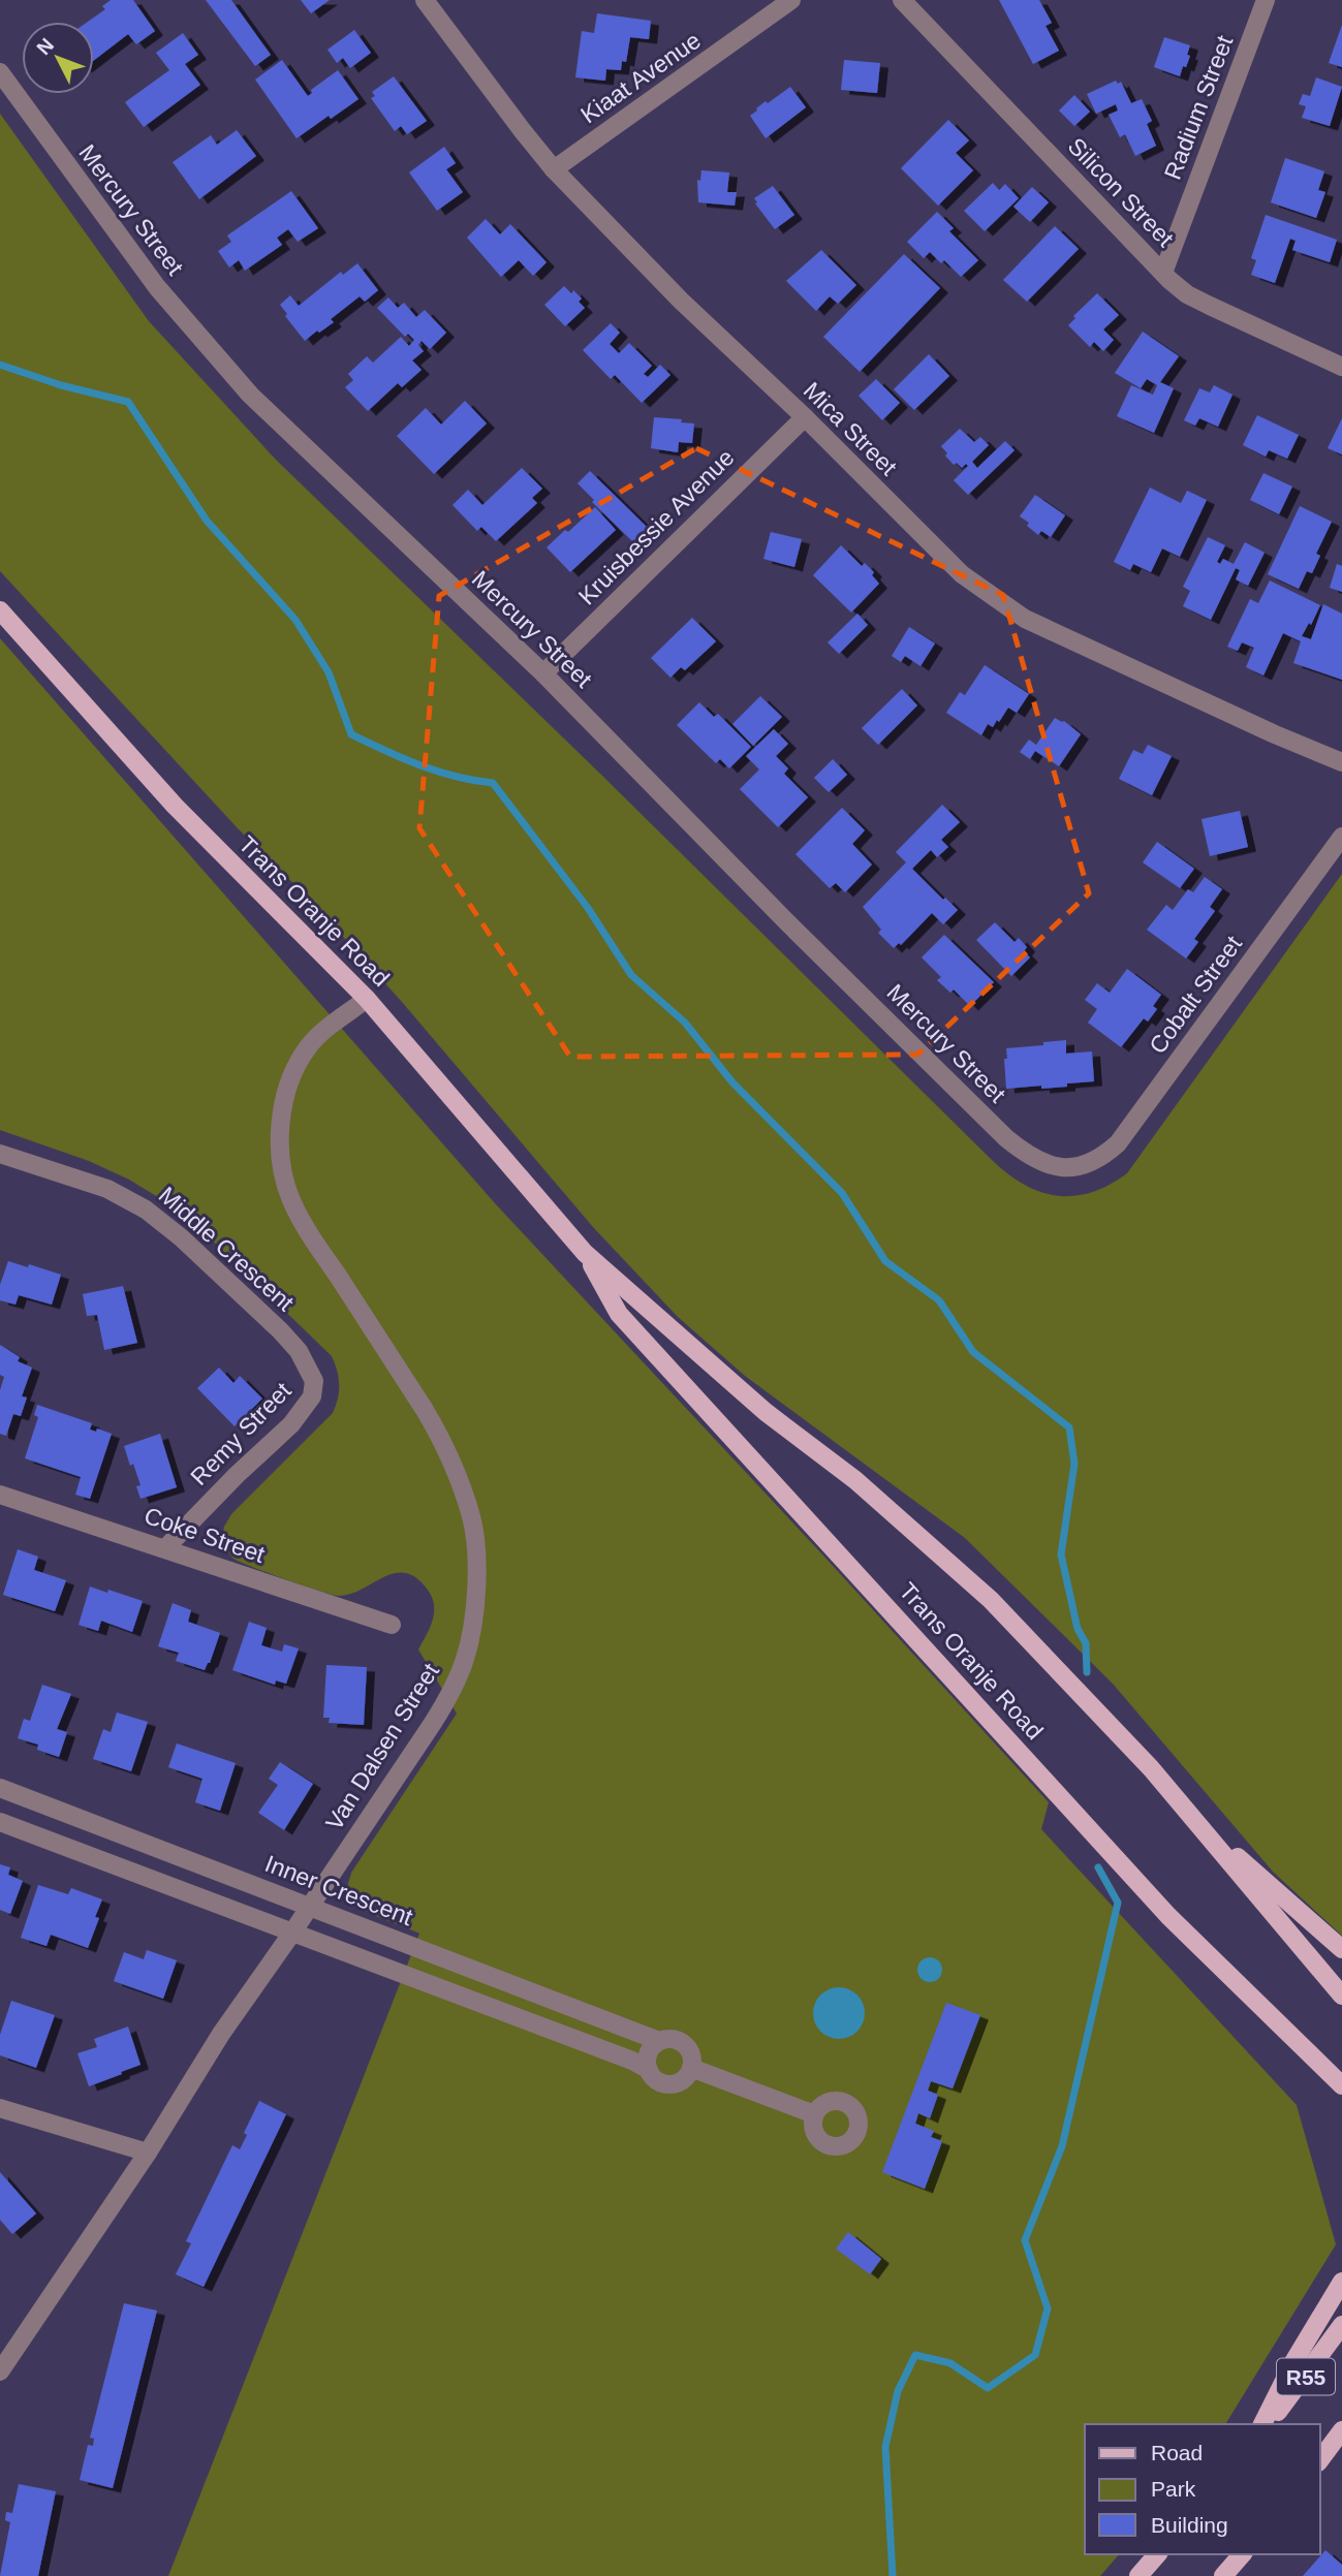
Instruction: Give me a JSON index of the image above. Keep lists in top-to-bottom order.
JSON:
{
  "streets": {
    "main road": ["Trans Oranje Road", "R55"],
    "street": [
      "Kiaat Avenue",
      "Radium Street",
      "Silicon Street",
      "Mercury Street",
      "Mica Street",
      "Kruisbessie Avenue",
      "Cobalt Street",
      "Middle Crescent",
      "Remy Street",
      "Coke Street",
      "Van Dalsen Street",
      "Inner Crescent"
    ]
  },
  "crossings": [
    ["Kiaat Avenue", "Mica Street"],
    ["Radium Street", "Silicon Street"],
    ["Mercury Street", "Kruisbessie Avenue"],
    ["Mercury Street", "Cobalt Street"],
    ["Mica Street", "Kruisbessie Avenue"],
    ["Trans Oranje Road", "Van Dalsen Street"],
    ["Middle Crescent", "Remy Street"],
    ["Remy Street", "Coke Street"],
    ["Van Dalsen Street", "Inner Crescent"]
  ],
  "legend": ["Road", "Park", "Building"],
  "north": "top left"
}
